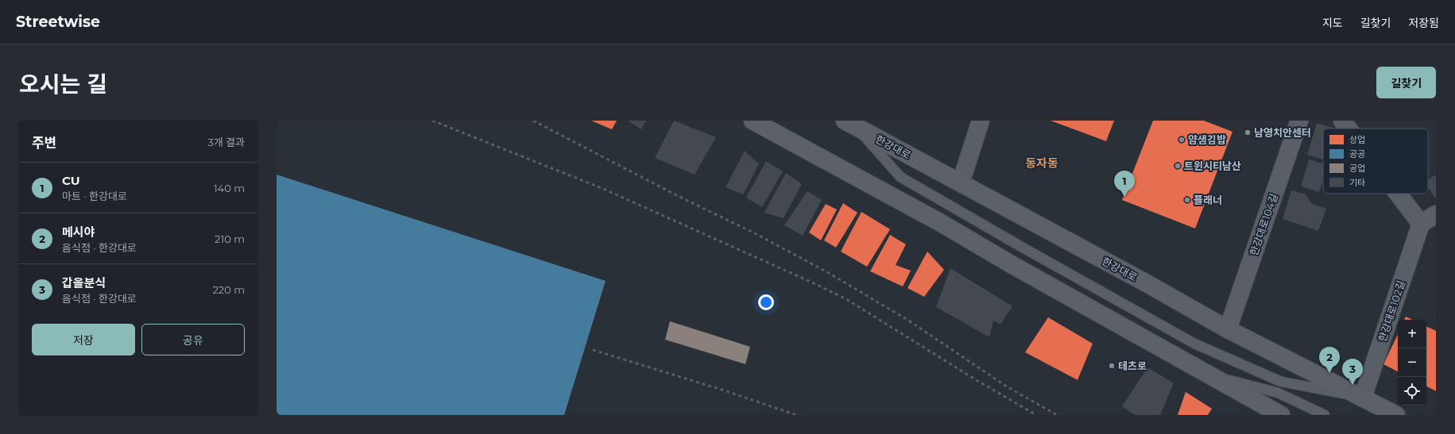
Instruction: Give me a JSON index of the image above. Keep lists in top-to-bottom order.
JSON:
{
  "streets": {
    "main road": ["한강대로"],
    "street": ["한강대로104길", "한강대로102길"]
  },
  "crossings": [
    ["한강대로", "한강대로104길"],
    ["한강대로", "한강대로102길"]
  ],
  "districts": ["동자동"],
  "places": [
    "남영치안센터",
    "얌샘김밥",
    "트윈시티남산",
    "플래너",
    "테츠로"
  ],
  "legend": [
    "상업",
    "공공",
    "공업",
    "기타"
  ],
  "page": {
    "header": "Streetwise",
    "nav": ["지도", "길찾기", "저장됨"],
    "title": "오시는 길",
    "buttons": [
      "길찾기",
      ["저장", "공유"]
    ],
    "heading": ["주변", "3개 결과"],
    "list": [
      {
        "mark": "1",
        "name": "CU",
        "note": "마트 · 한강대로",
        "value": "140 m"
      },
      {
        "mark": "2",
        "name": "메시야",
        "note": "음식점 · 한강대로",
        "value": "210 m"
      },
      {
        "mark": "3",
        "name": "갑을분식",
        "note": "음식점 · 한강대로",
        "value": "220 m"
      }
    ],
    "pins": ["1", "2", "3"],
    "map_buttons": ["+", "−"]
  }
}
